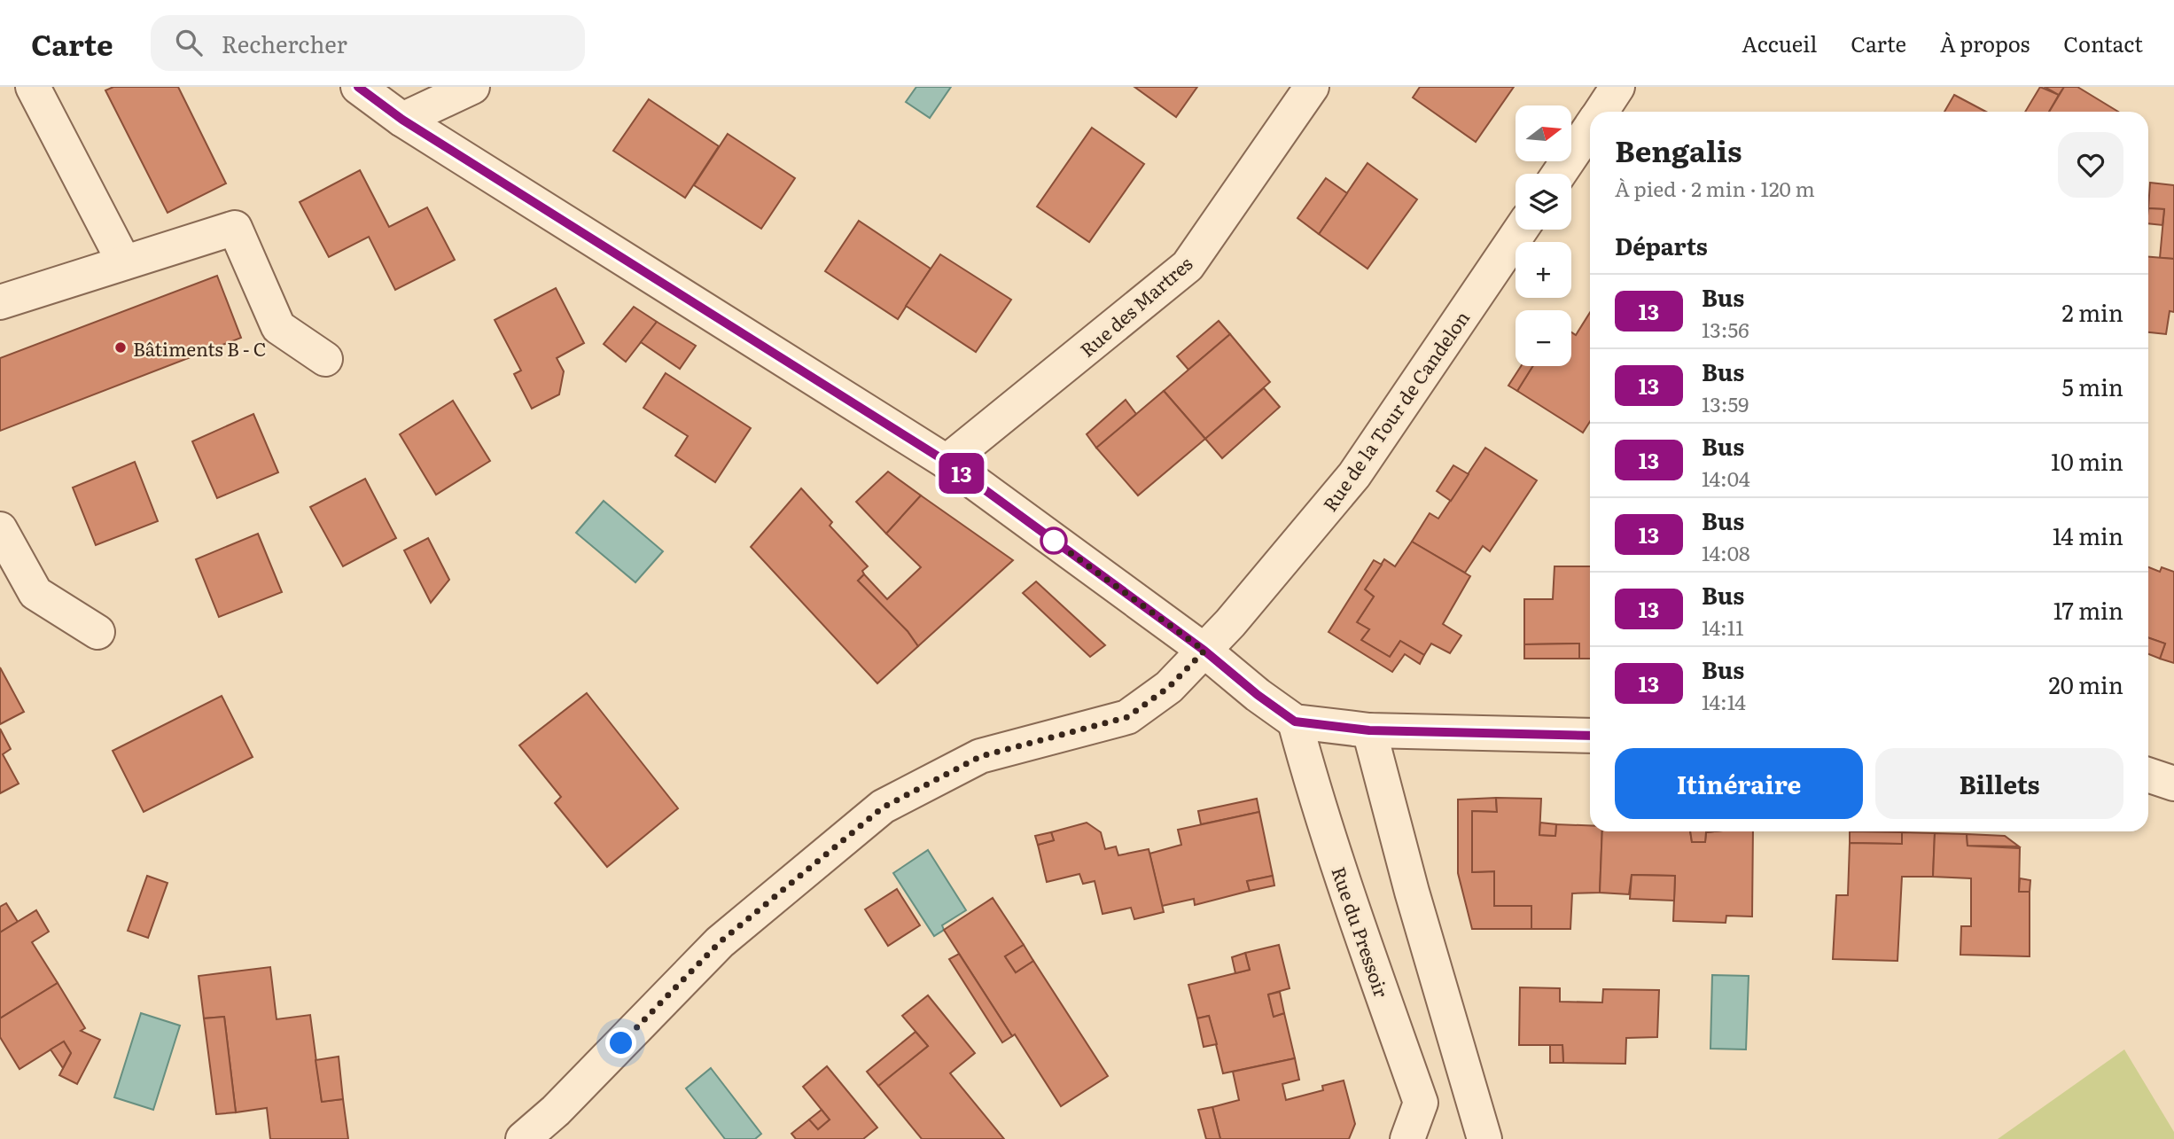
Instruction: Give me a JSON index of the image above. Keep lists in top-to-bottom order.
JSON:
{
  "streets": {
    "street": ["Rue des Martres", "Rue de la Tour de Candelon", "Rue du Pressoir"]
  },
  "places": ["Bâtiments B - C"],
  "lines": ["bus line 13"],
  "north": "right",
  "page": {
    "header": "Carte",
    "search": "Rechercher",
    "nav": [
      "Accueil",
      "Carte",
      "À propos",
      "Contact"
    ],
    "on_map": "13",
    "map_buttons": ["+", "−"],
    "heading": [
      ["Bengalis", "À pied · 2 min · 120 m"],
      "Départs"
    ],
    "list": [
      {
        "mark": "13",
        "name": "Bus",
        "note": "13:56",
        "value": "2 min"
      },
      {
        "mark": "13",
        "name": "Bus",
        "note": "13:59",
        "value": "5 min"
      },
      {
        "mark": "13",
        "name": "Bus",
        "note": "14:04",
        "value": "10 min"
      },
      {
        "mark": "13",
        "name": "Bus",
        "note": "14:08",
        "value": "14 min"
      },
      {
        "mark": "13",
        "name": "Bus",
        "note": "14:11",
        "value": "17 min"
      },
      {
        "mark": "13",
        "name": "Bus",
        "note": "14:14",
        "value": "20 min"
      }
    ],
    "buttons": ["Itinéraire", "Billets"]
  }
}
